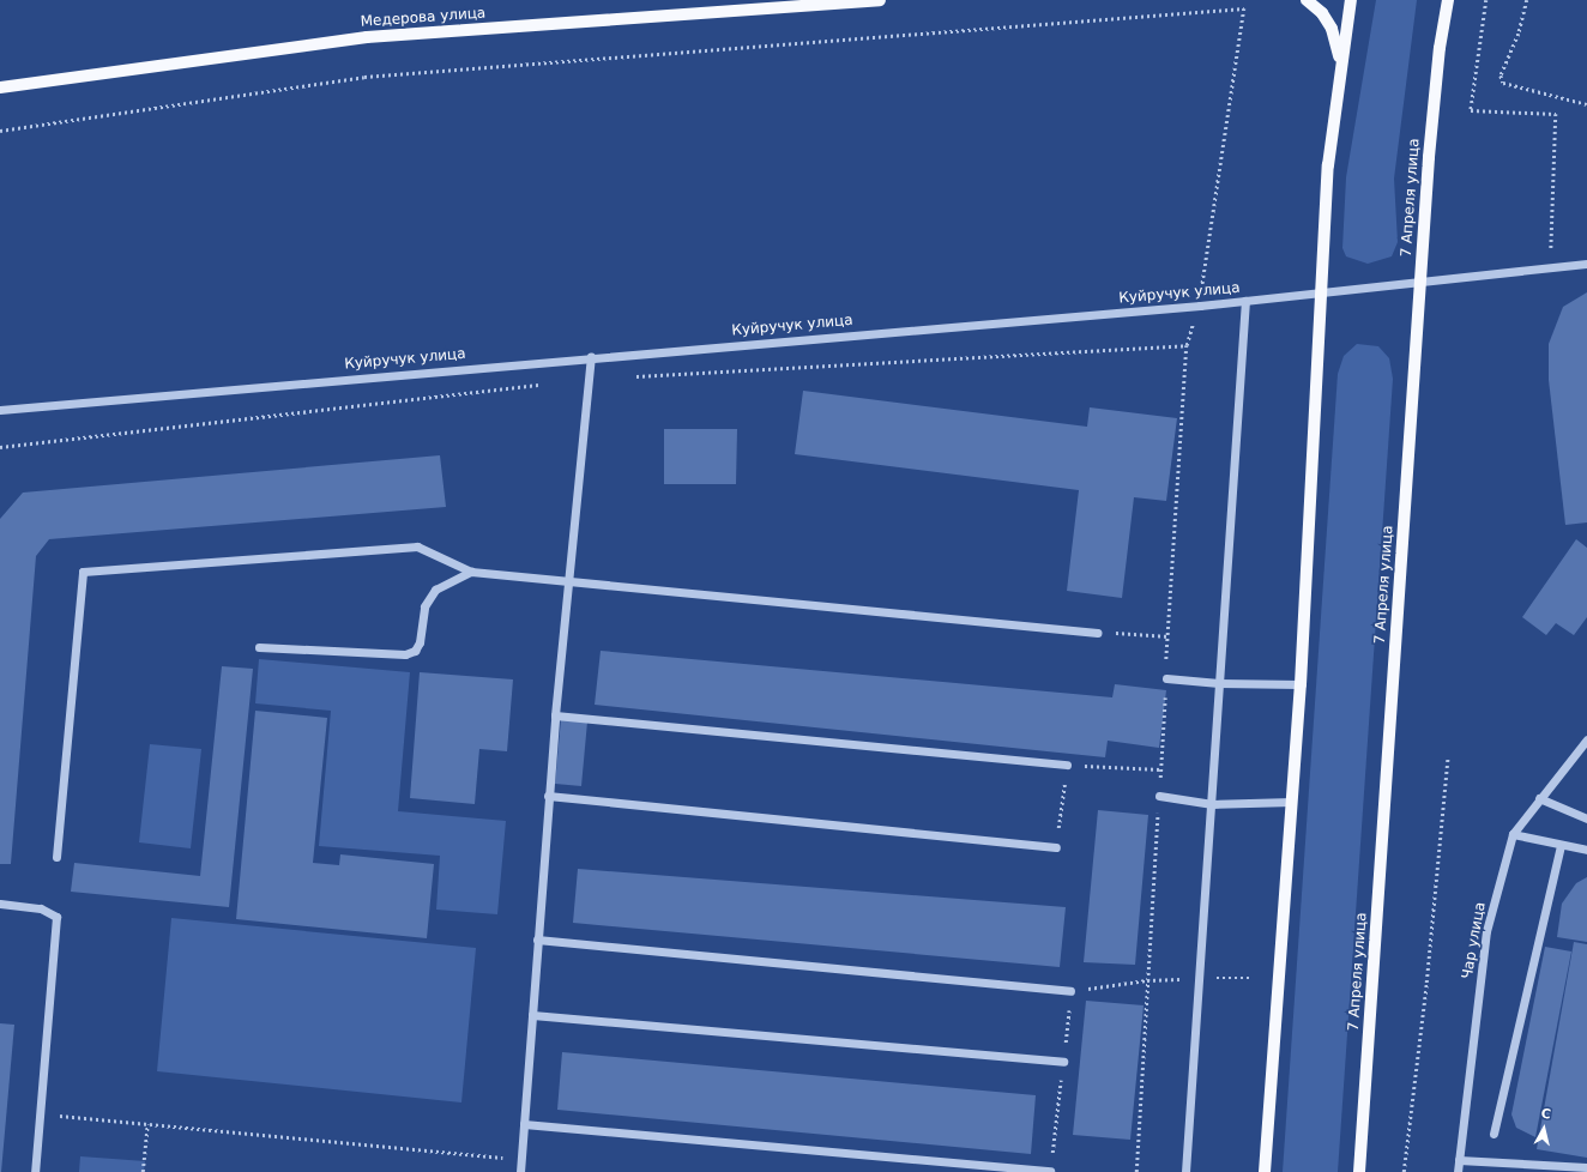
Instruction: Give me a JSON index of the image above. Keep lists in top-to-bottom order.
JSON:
{
  "streets": {
    "main road": ["Медерова улица", "7 Апреля улица"],
    "street": ["Куйручук улица", "Чар улица"]
  },
  "crossings": [
    ["7 Апреля улица", "Куйручук улица"]
  ],
  "north": "top"
}
